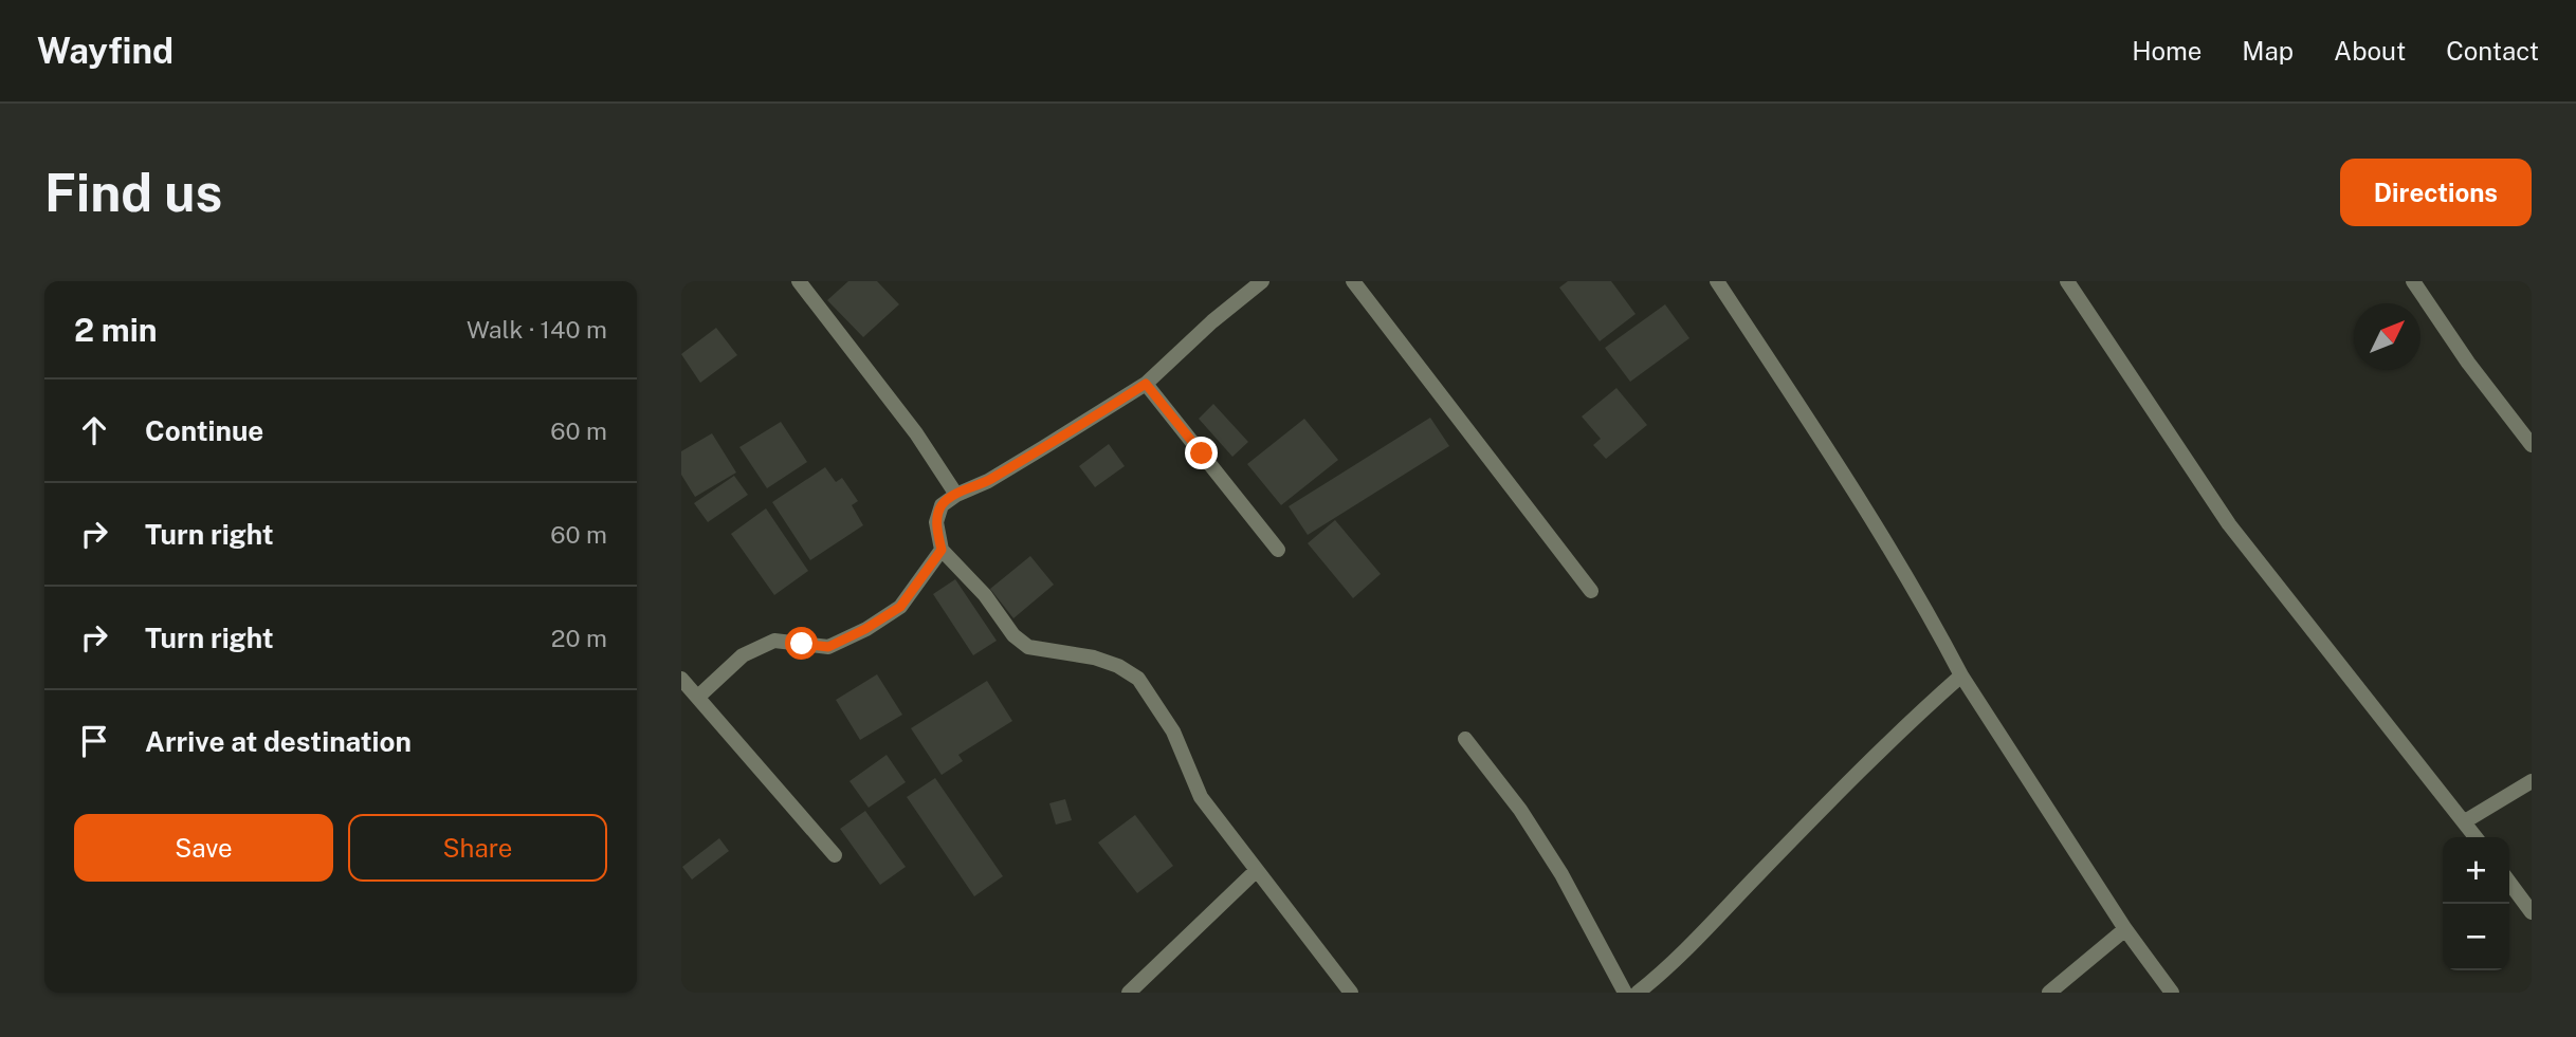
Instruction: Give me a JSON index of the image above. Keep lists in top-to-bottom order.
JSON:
{
  "north": "top right",
  "page": {
    "header": "Wayfind",
    "nav": [
      "Home",
      "Map",
      "About",
      "Contact"
    ],
    "buttons": [
      "Directions",
      ["Save", "Share"]
    ],
    "title": "Find us",
    "heading": ["2 min", "Walk · 140 m"],
    "list": [
      ["Continue", "60 m"],
      ["Turn right", "60 m"],
      ["Turn right", "20 m"],
      "Arrive at destination"
    ],
    "map_buttons": ["+", "−"]
  }
}
